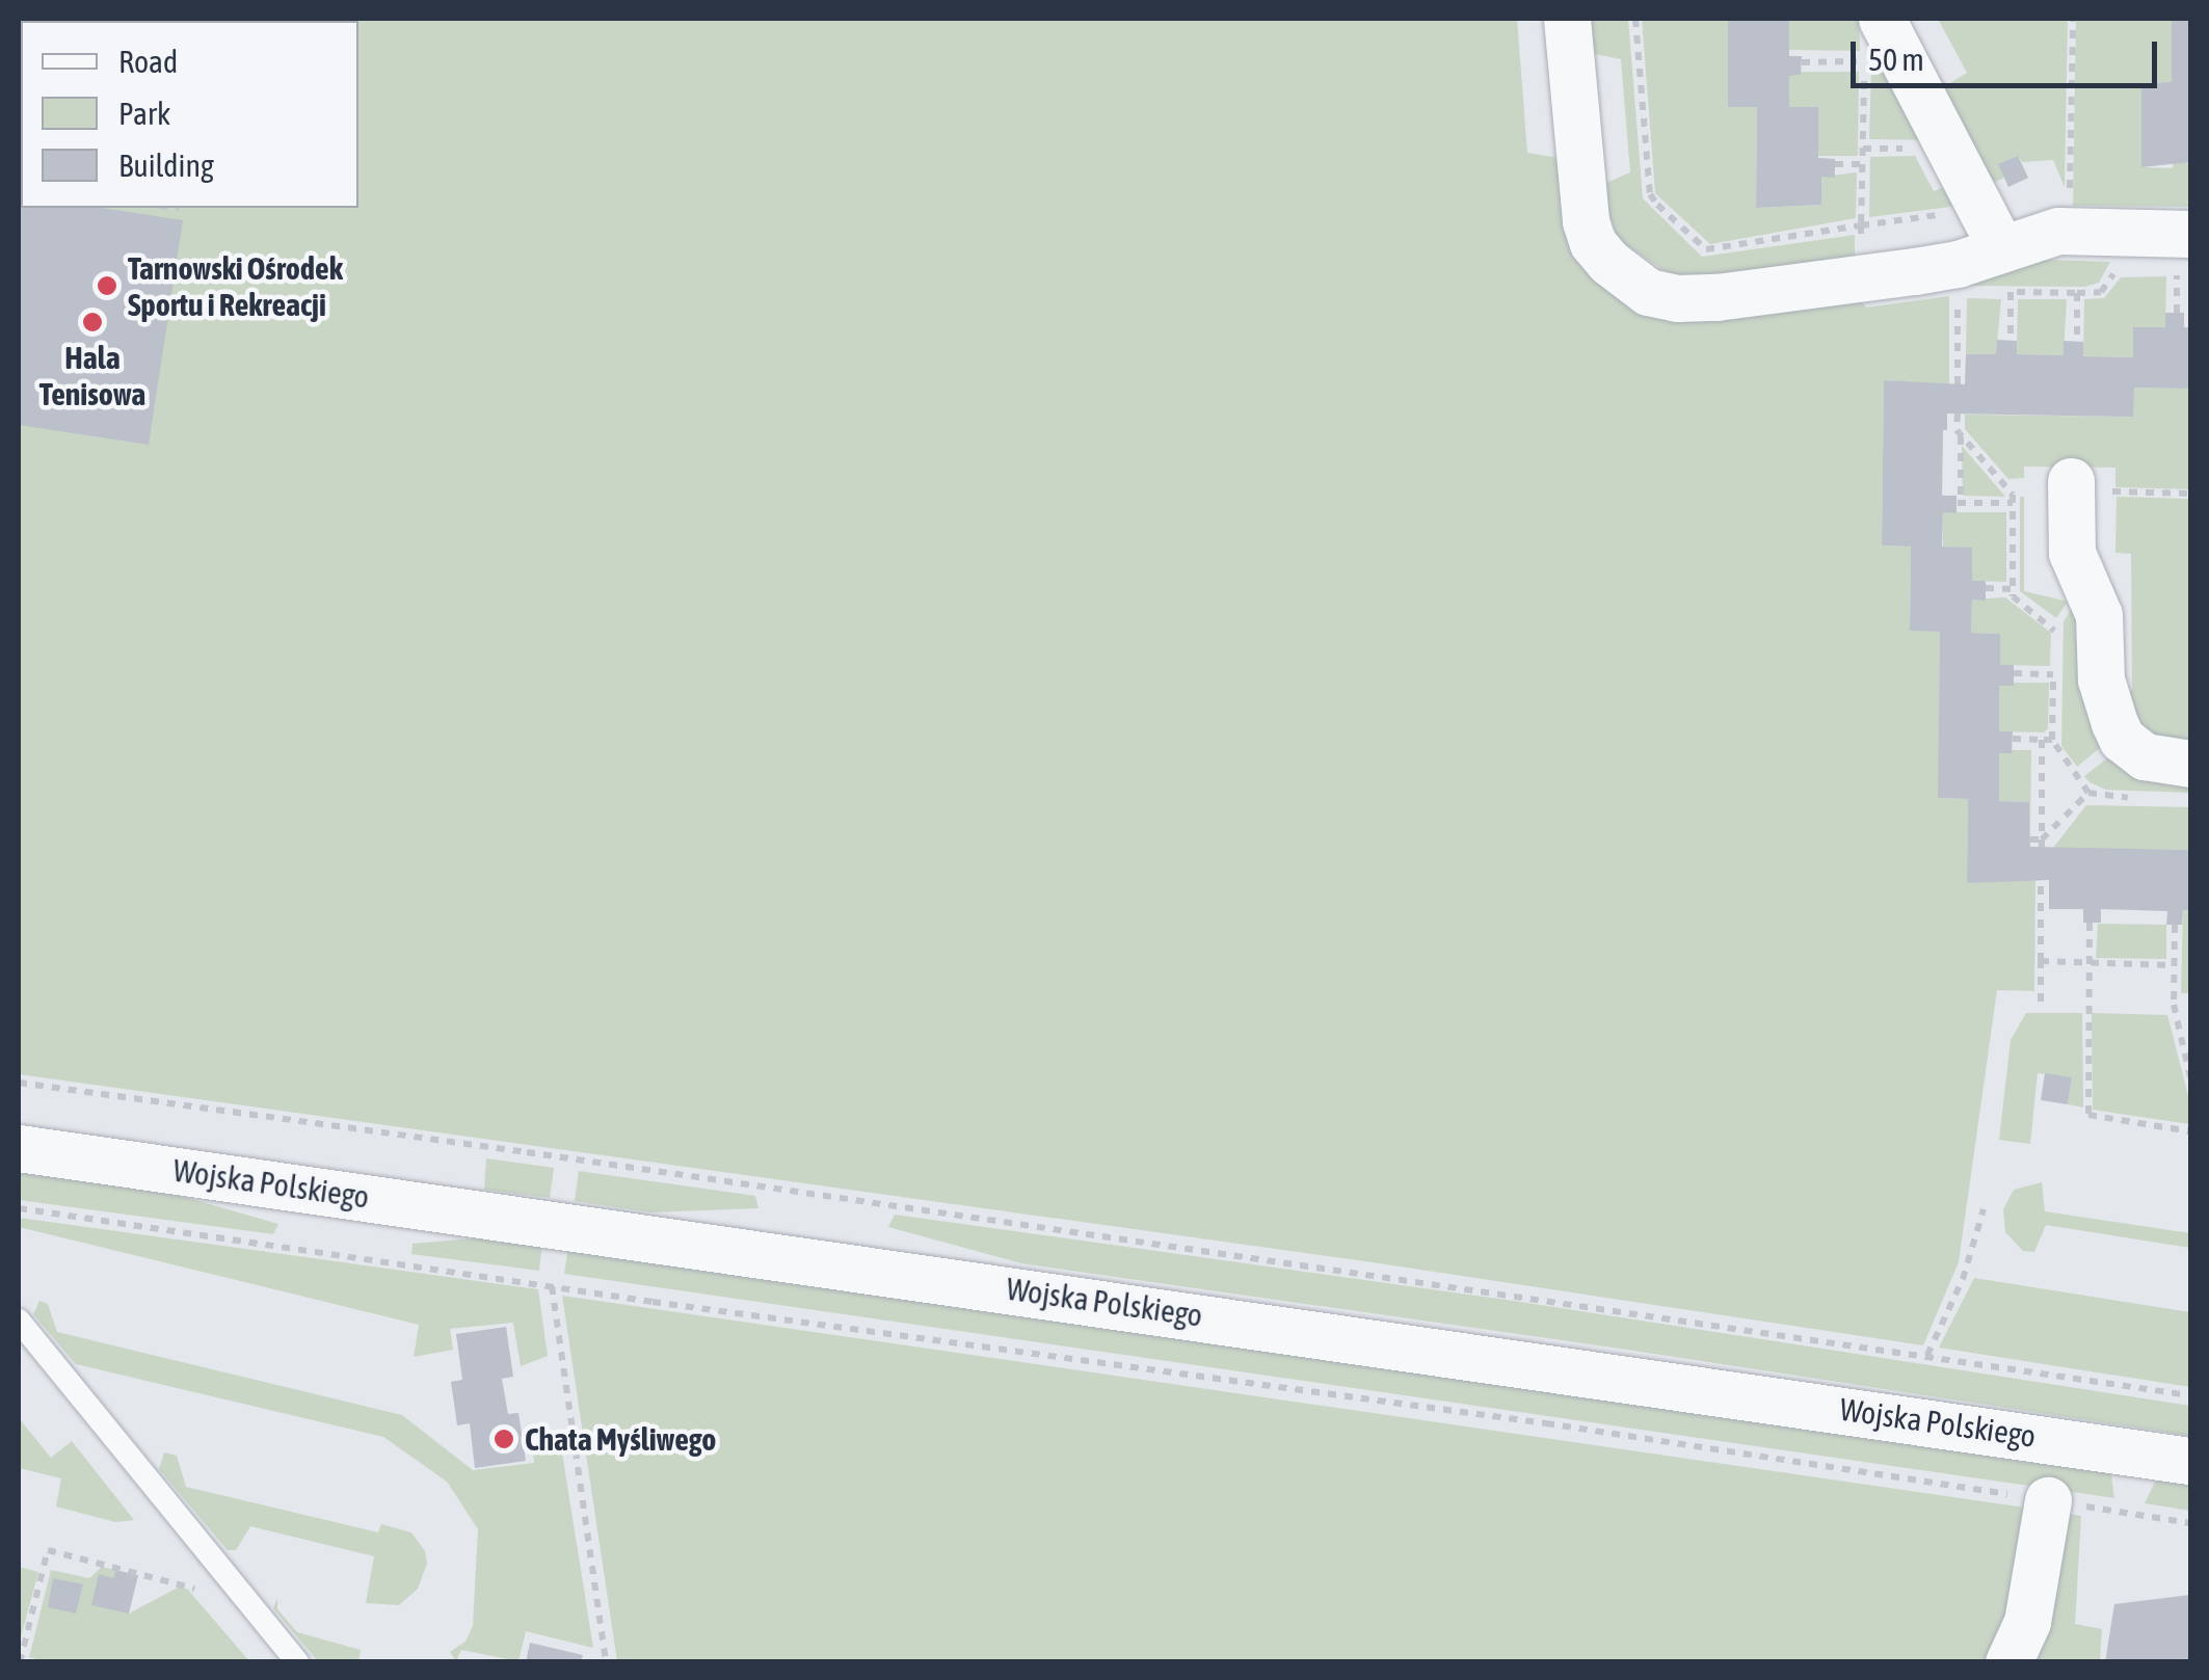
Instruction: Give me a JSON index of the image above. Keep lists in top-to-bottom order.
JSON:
{
  "streets": {
    "street": ["Wojska Polskiego"]
  },
  "places": ["Tarnowski Ośrodek Sportu i Rekreacji", "Hala Tenisowa", "Chata Myśliwego"],
  "legend": ["Road", "Park", "Building"],
  "scale_bar": "50 m"
}
